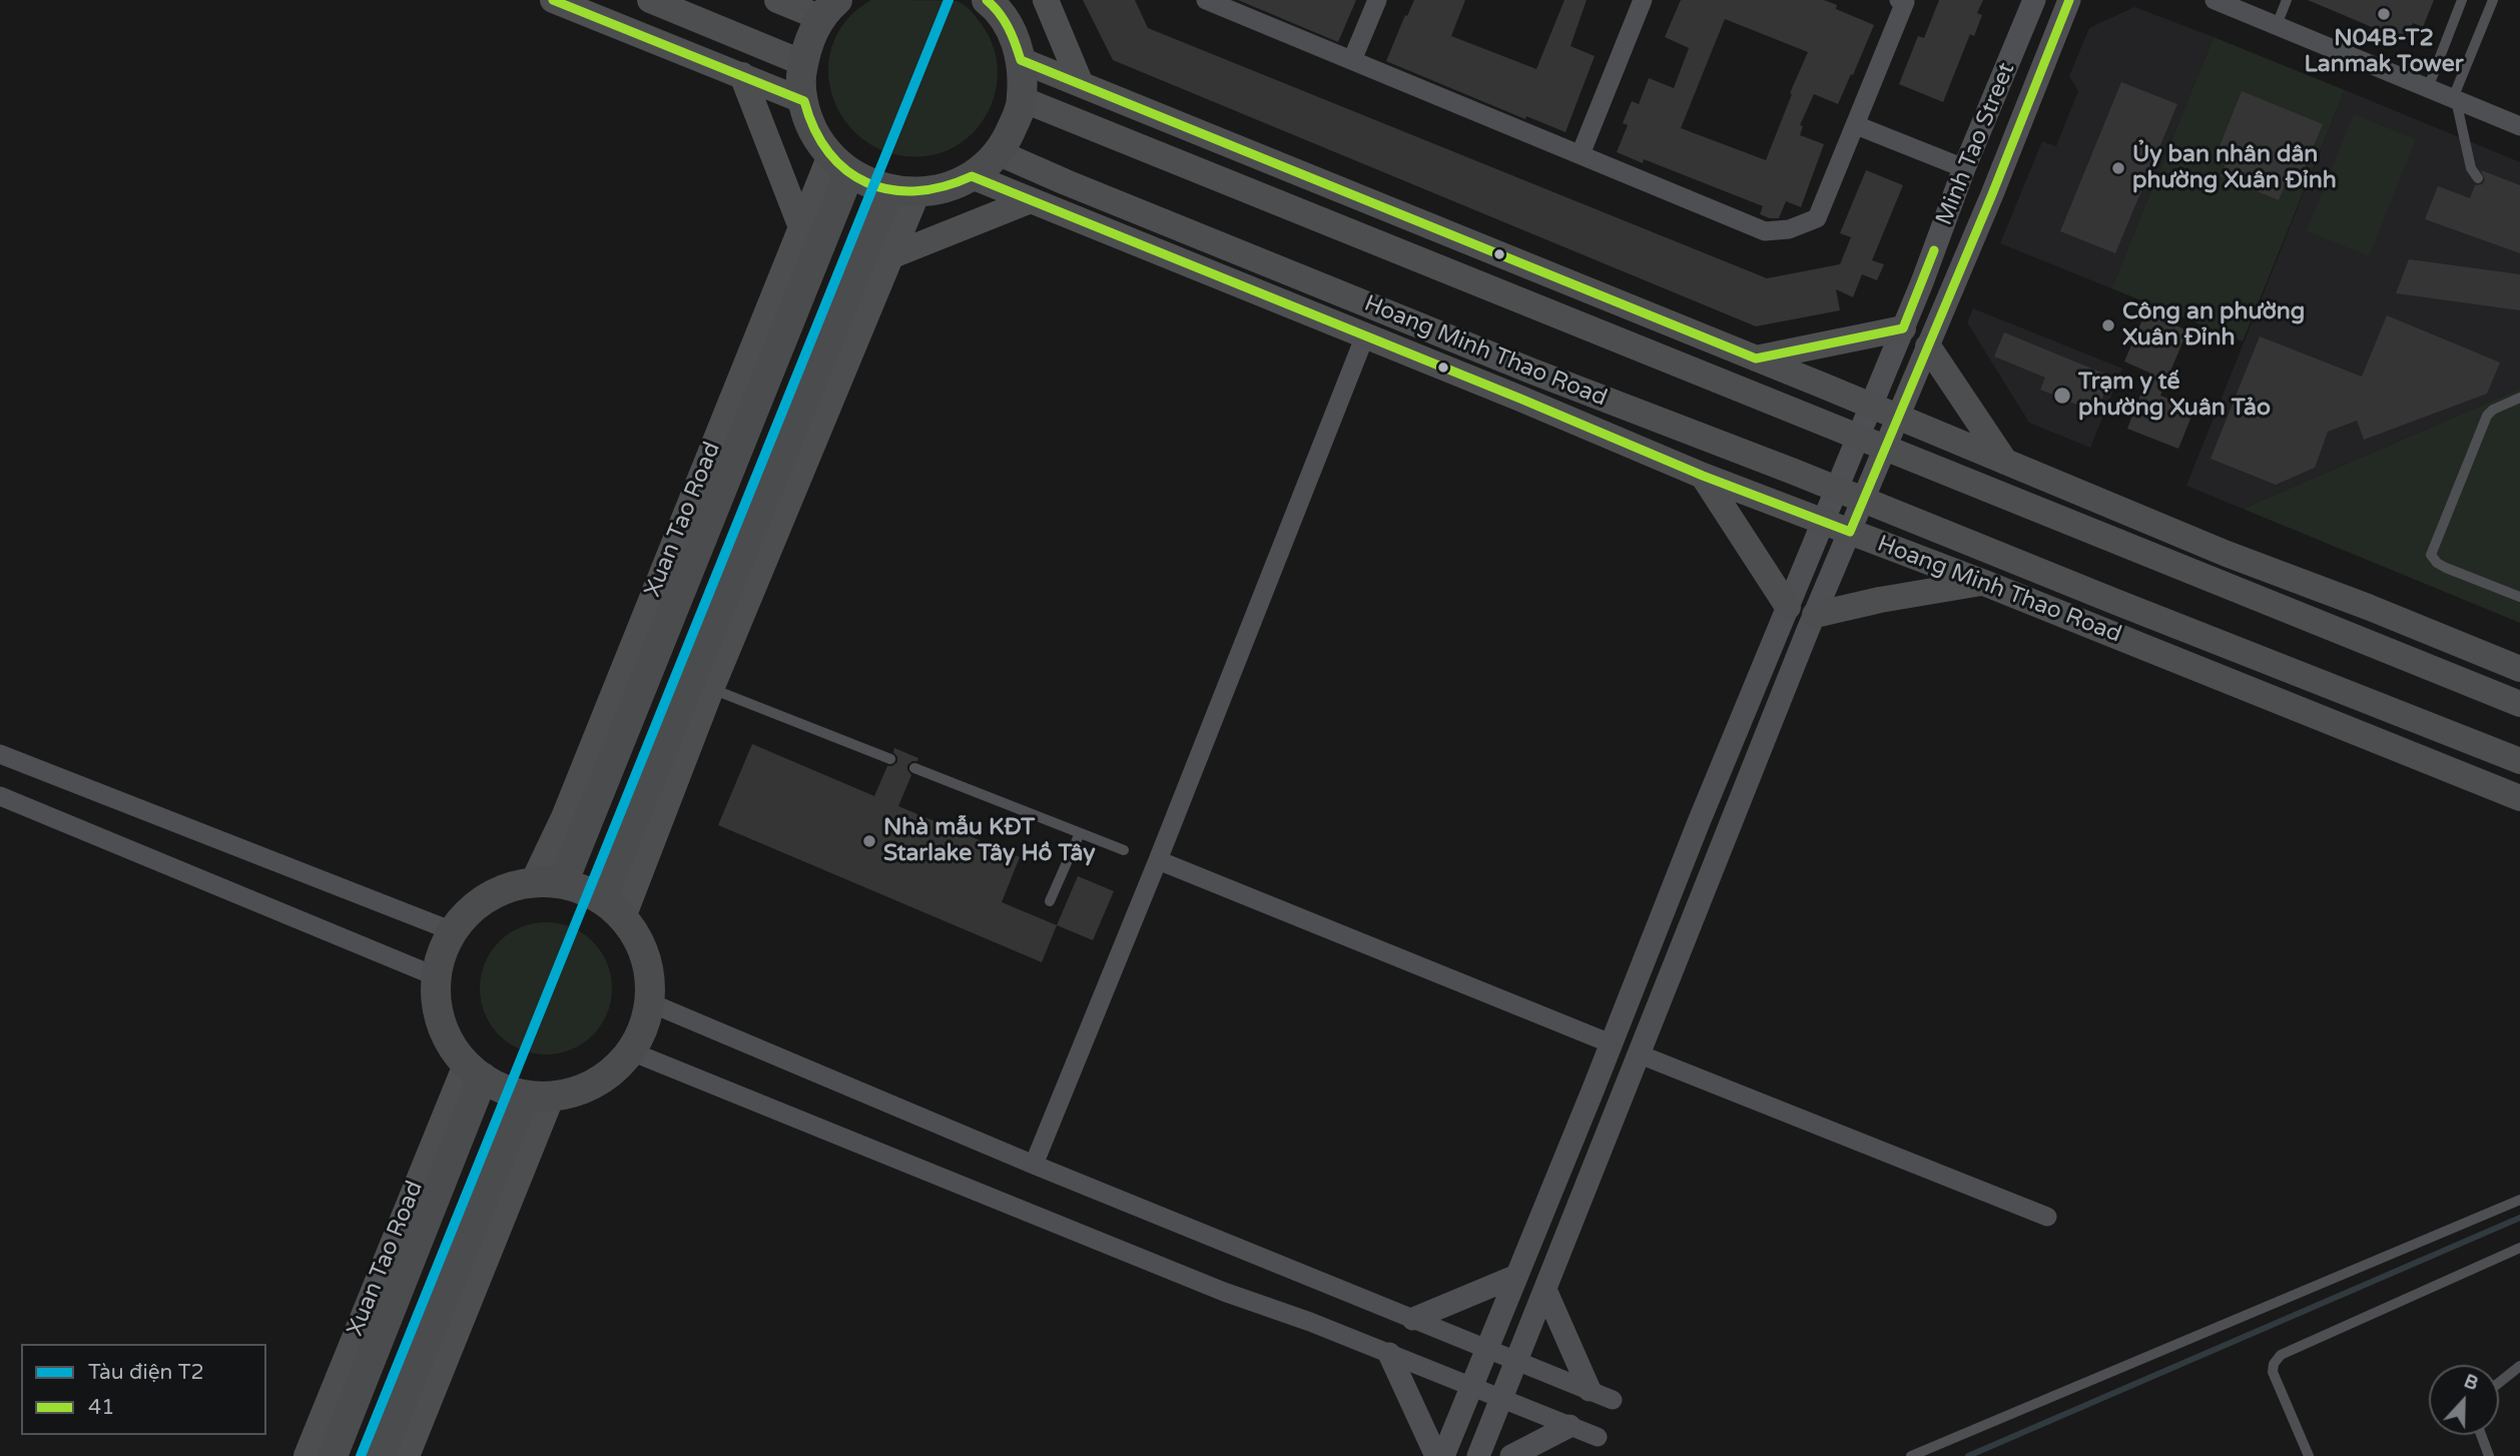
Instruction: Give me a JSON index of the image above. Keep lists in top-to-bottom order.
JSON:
{
  "streets": {
    "main road": ["Hoang Minh Thao Road", "Xuan Tao Road"],
    "street": ["Minh Tao Street"]
  },
  "crossings": [
    ["Minh Tao Street", "Hoang Minh Thao Road"]
  ],
  "places": [
    "N04B-T2 Lanmak Tower",
    "Ủy ban nhân dân phường Xuân Đỉnh",
    "Công an phường Xuân Đỉnh",
    "Trạm y tế phường Xuân Tảo",
    "Nhà mẫu KĐT Starlake Tây Hồ Tây"
  ],
  "lines": ["metro line T2", "transit line 41"],
  "legend": ["Tàu điện T2", "41"],
  "north": "top"
}
